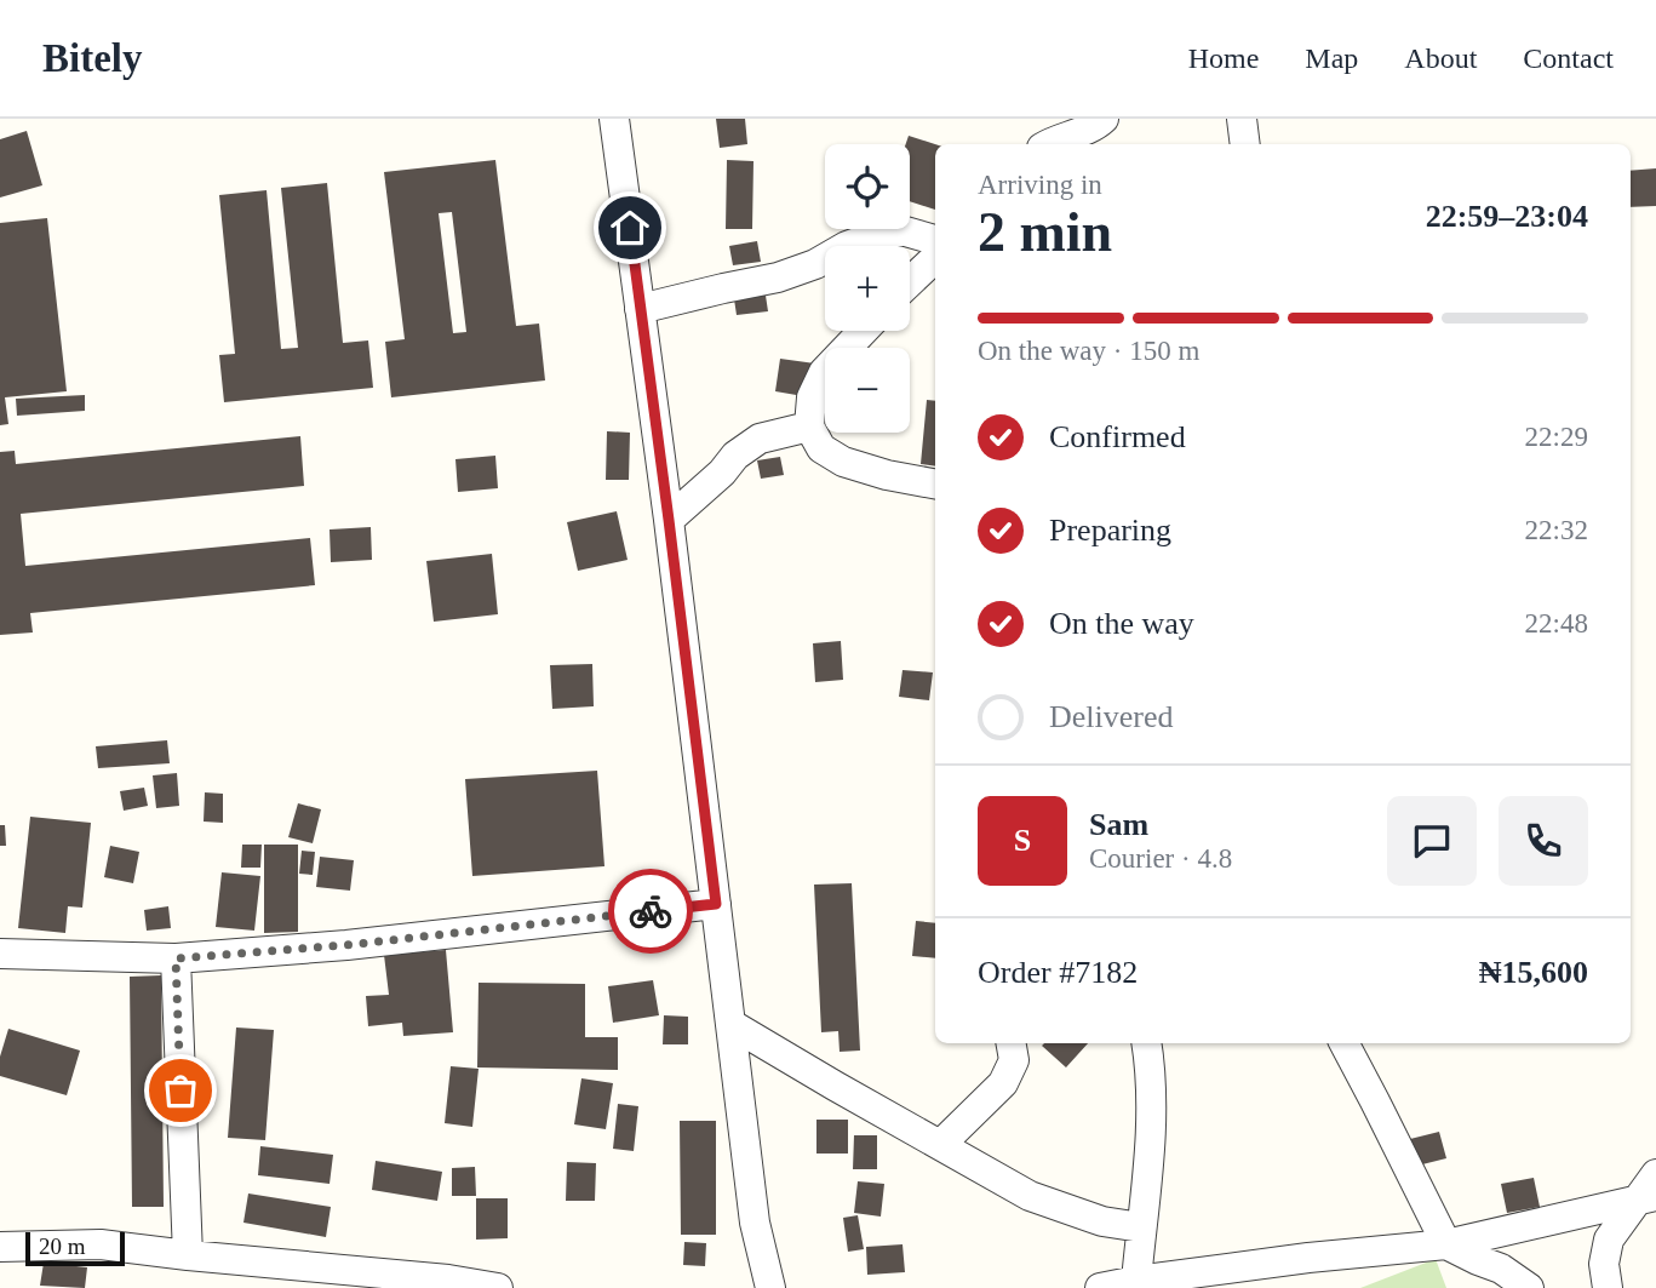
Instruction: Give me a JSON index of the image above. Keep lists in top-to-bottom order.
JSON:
{
  "scale_bar": "20 m",
  "page": {
    "header": "Bitely",
    "nav": [
      "Home",
      "Map",
      "About",
      "Contact"
    ],
    "map_buttons": ["+", "−"],
    "heading": ["2 min", "Arriving in", "22:59–23:04"],
    "panel": [
      "Sam",
      "Courier · 4.8",
      "Order #7182",
      "₦15,600"
    ],
    "bar": "On the way · 150 m",
    "list": [
      ["Confirmed", "22:29"],
      ["Preparing", "22:32"],
      ["On the way", "22:48"],
      "Delivered"
    ],
    "round": "S",
    "scale": "20 m"
  }
}
